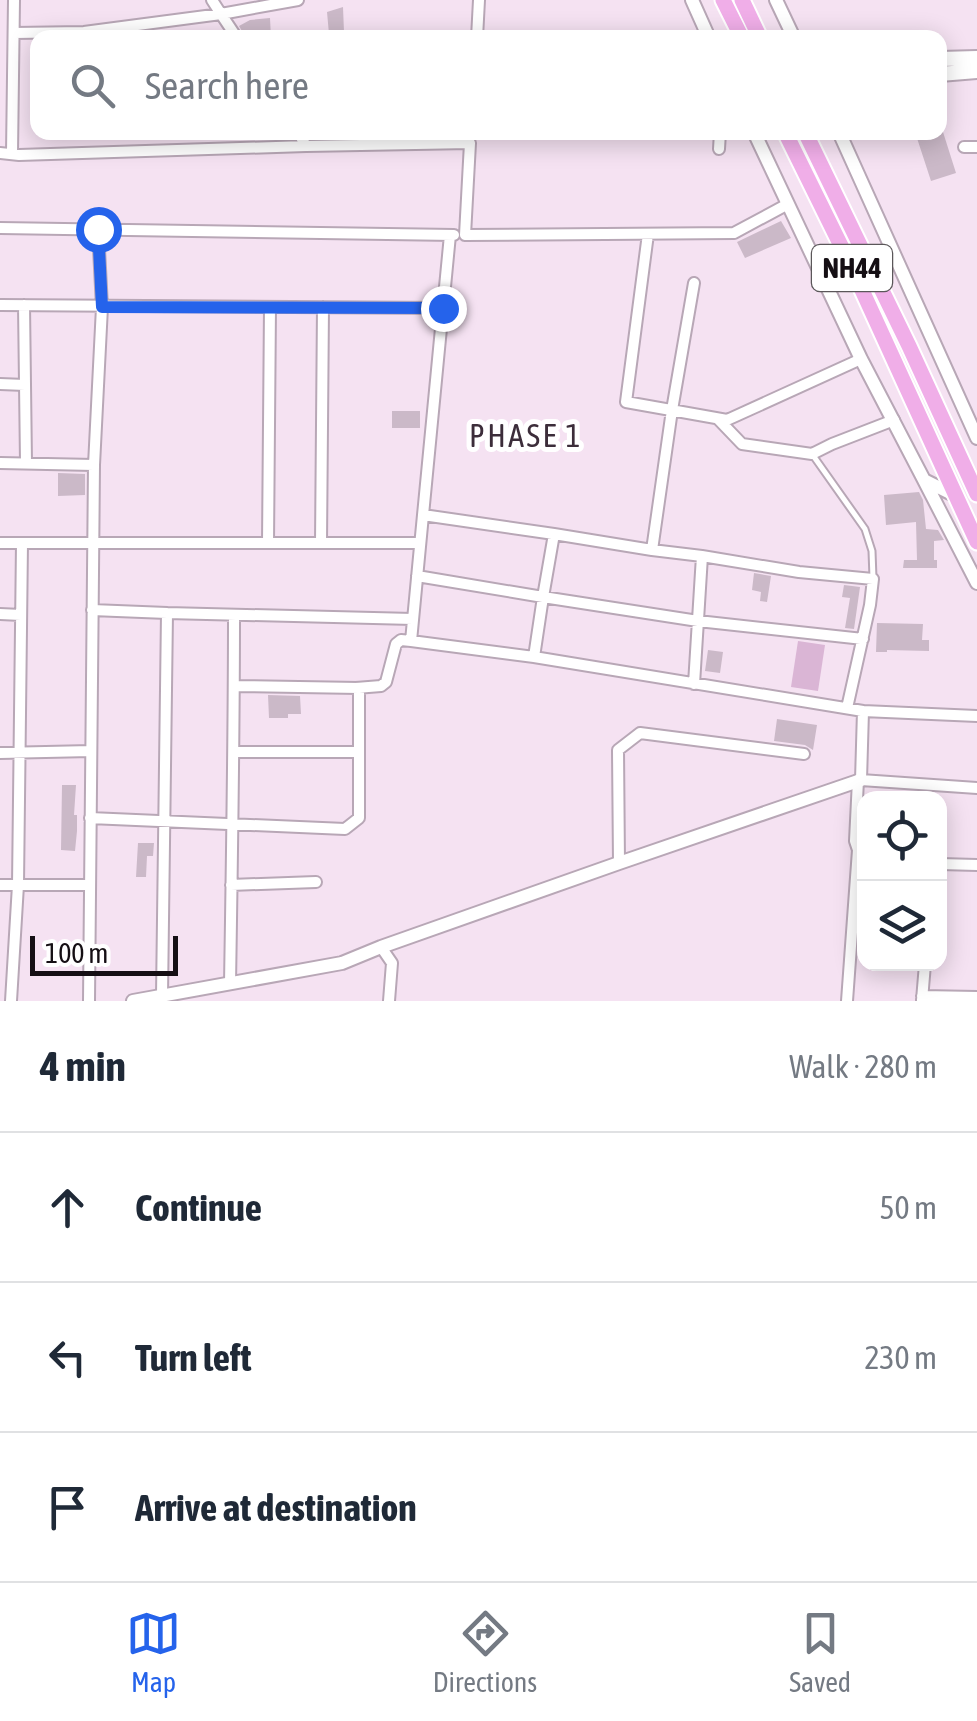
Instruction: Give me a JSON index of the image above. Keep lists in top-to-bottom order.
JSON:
{
  "streets": {
    "highway": ["NH44"]
  },
  "districts": ["PHASE 1"],
  "scale_bar": "100 m",
  "page": {
    "search": "Search here",
    "scale": "100 m",
    "heading": ["4 min", "Walk · 280 m"],
    "list": [
      ["Continue", "50 m"],
      ["Turn left", "230 m"],
      "Arrive at destination"
    ],
    "nav": ["Map", "Directions", "Saved"]
  }
}
